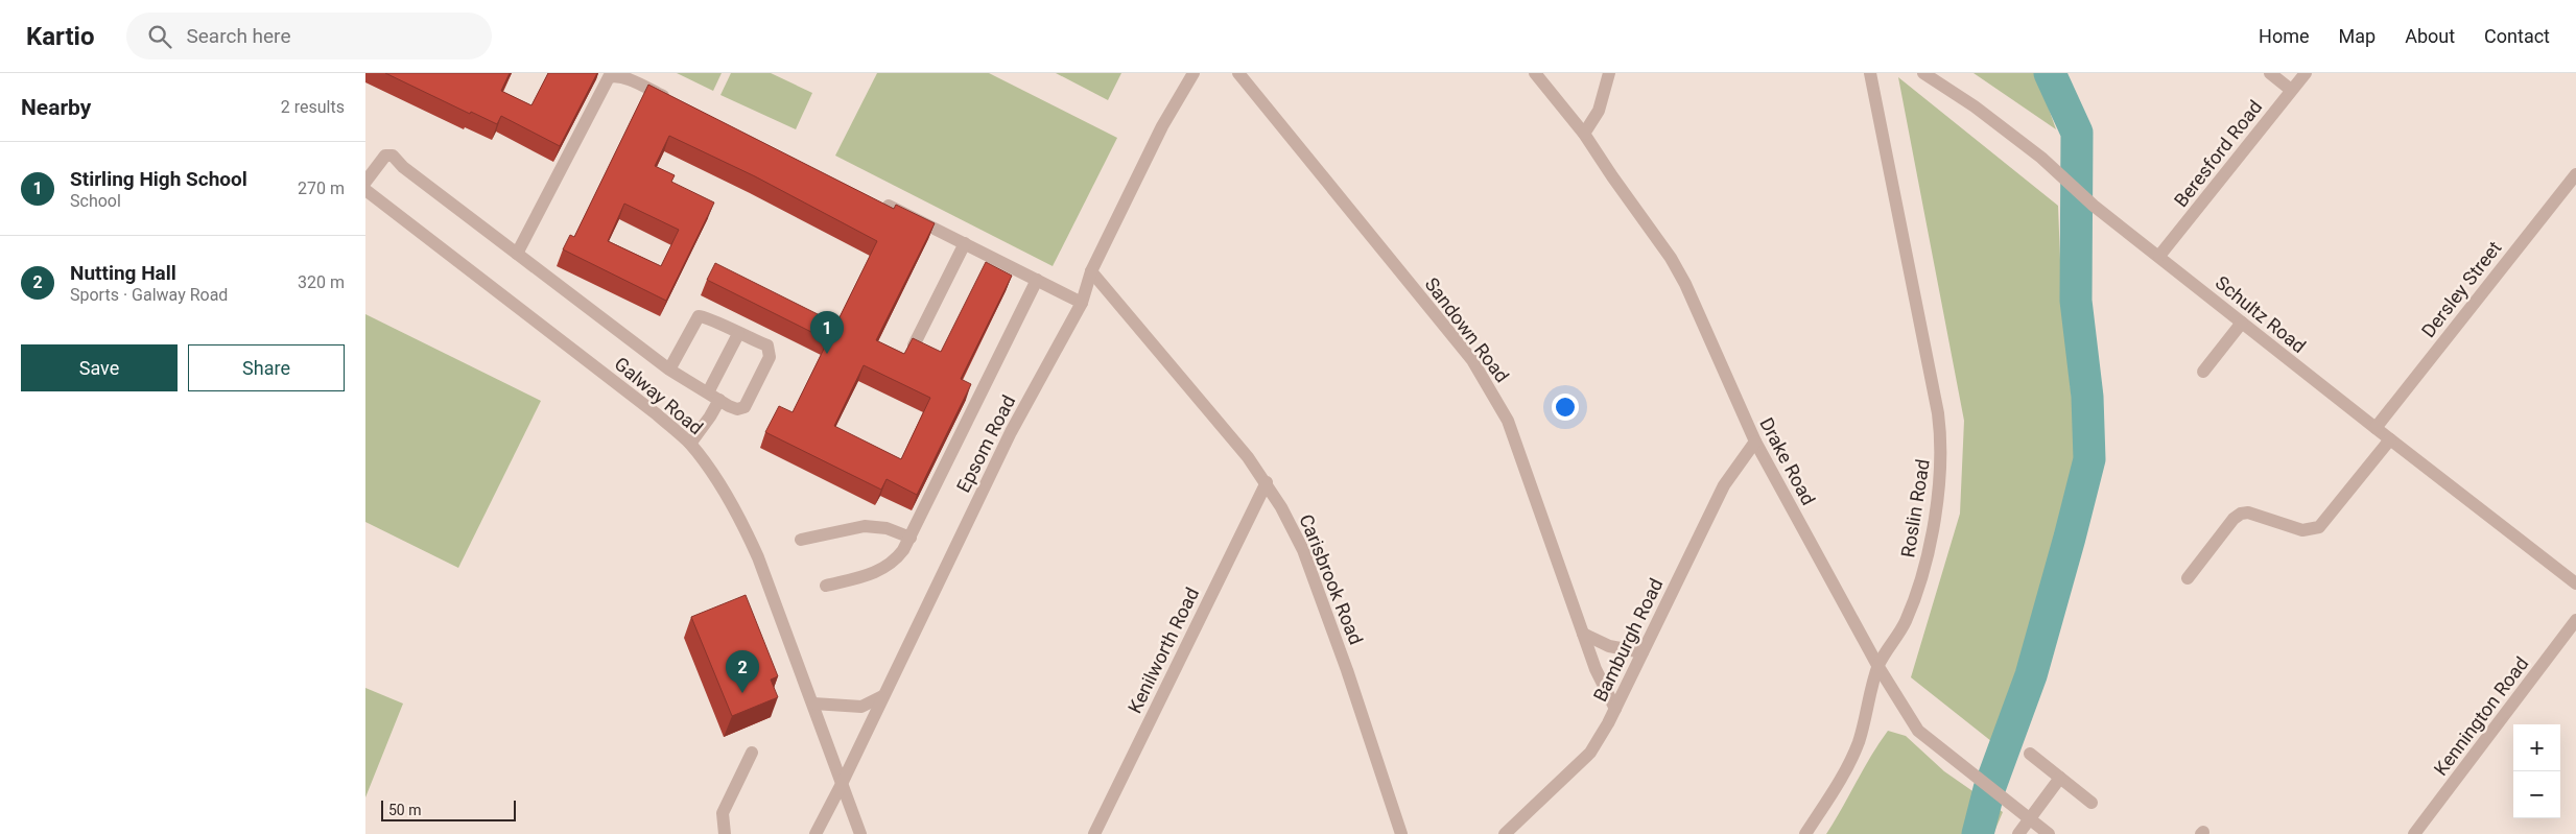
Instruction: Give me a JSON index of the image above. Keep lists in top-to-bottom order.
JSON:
{
  "streets": {
    "street": [
      "Beresford Road",
      "Dersley Street",
      "Schultz Road",
      "Sandown Road",
      "Galway Road",
      "Epsom Road",
      "Drake Road",
      "Roslin Road",
      "Carisbrook Road",
      "Bamburgh Road",
      "Kenilworth Road",
      "Kennington Road"
    ]
  },
  "crossings": [
    ["Beresford Road", "Schultz Road"],
    ["Dersley Street", "Schultz Road"],
    ["Sandown Road", "Bamburgh Road"],
    ["Galway Road", "Epsom Road"],
    ["Epsom Road", "Carisbrook Road"],
    ["Drake Road", "Roslin Road"],
    ["Drake Road", "Bamburgh Road"],
    ["Carisbrook Road", "Kenilworth Road"]
  ],
  "scale_bar": "50 m",
  "page": {
    "header": "Kartio",
    "search": "Search here",
    "nav": [
      "Home",
      "Map",
      "About",
      "Contact"
    ],
    "heading": ["Nearby", "2 results"],
    "list": [
      {
        "mark": "1",
        "name": "Stirling High School",
        "note": "School",
        "value": "270 m"
      },
      {
        "mark": "2",
        "name": "Nutting Hall",
        "note": "Sports · Galway Road",
        "value": "320 m"
      }
    ],
    "pins": ["1", "2"],
    "buttons": ["Save", "Share"],
    "map_buttons": ["+", "−"],
    "scale": "50 m"
  }
}
